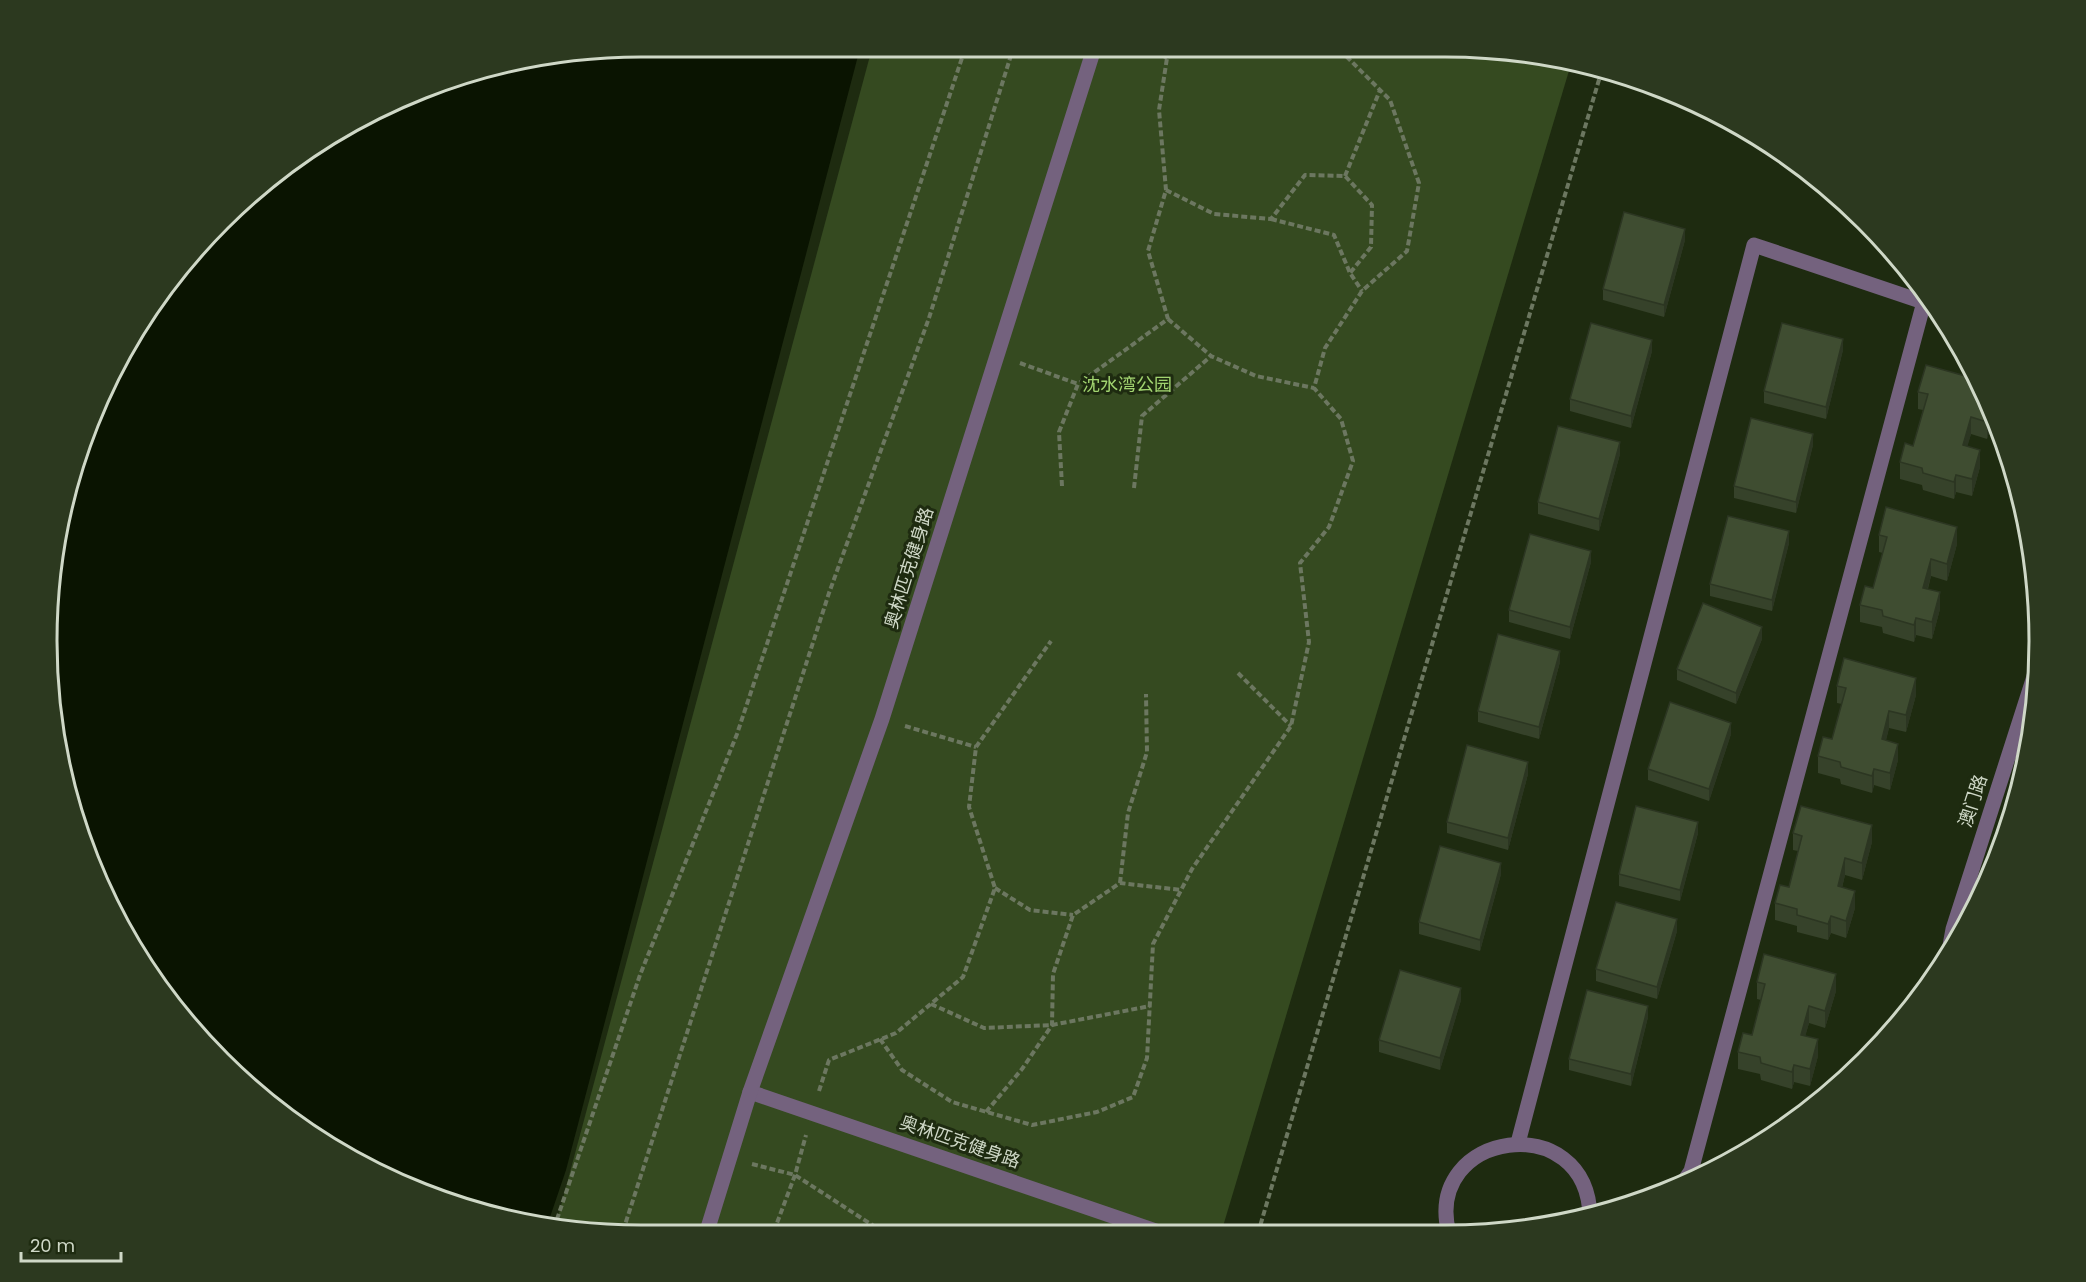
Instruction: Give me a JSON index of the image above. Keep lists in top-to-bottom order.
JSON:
{
  "streets": {
    "street": ["奥林匹克健身路", "澳门路"]
  },
  "parks": ["沈水湾公园"],
  "scale_bar": "20 m"
}
